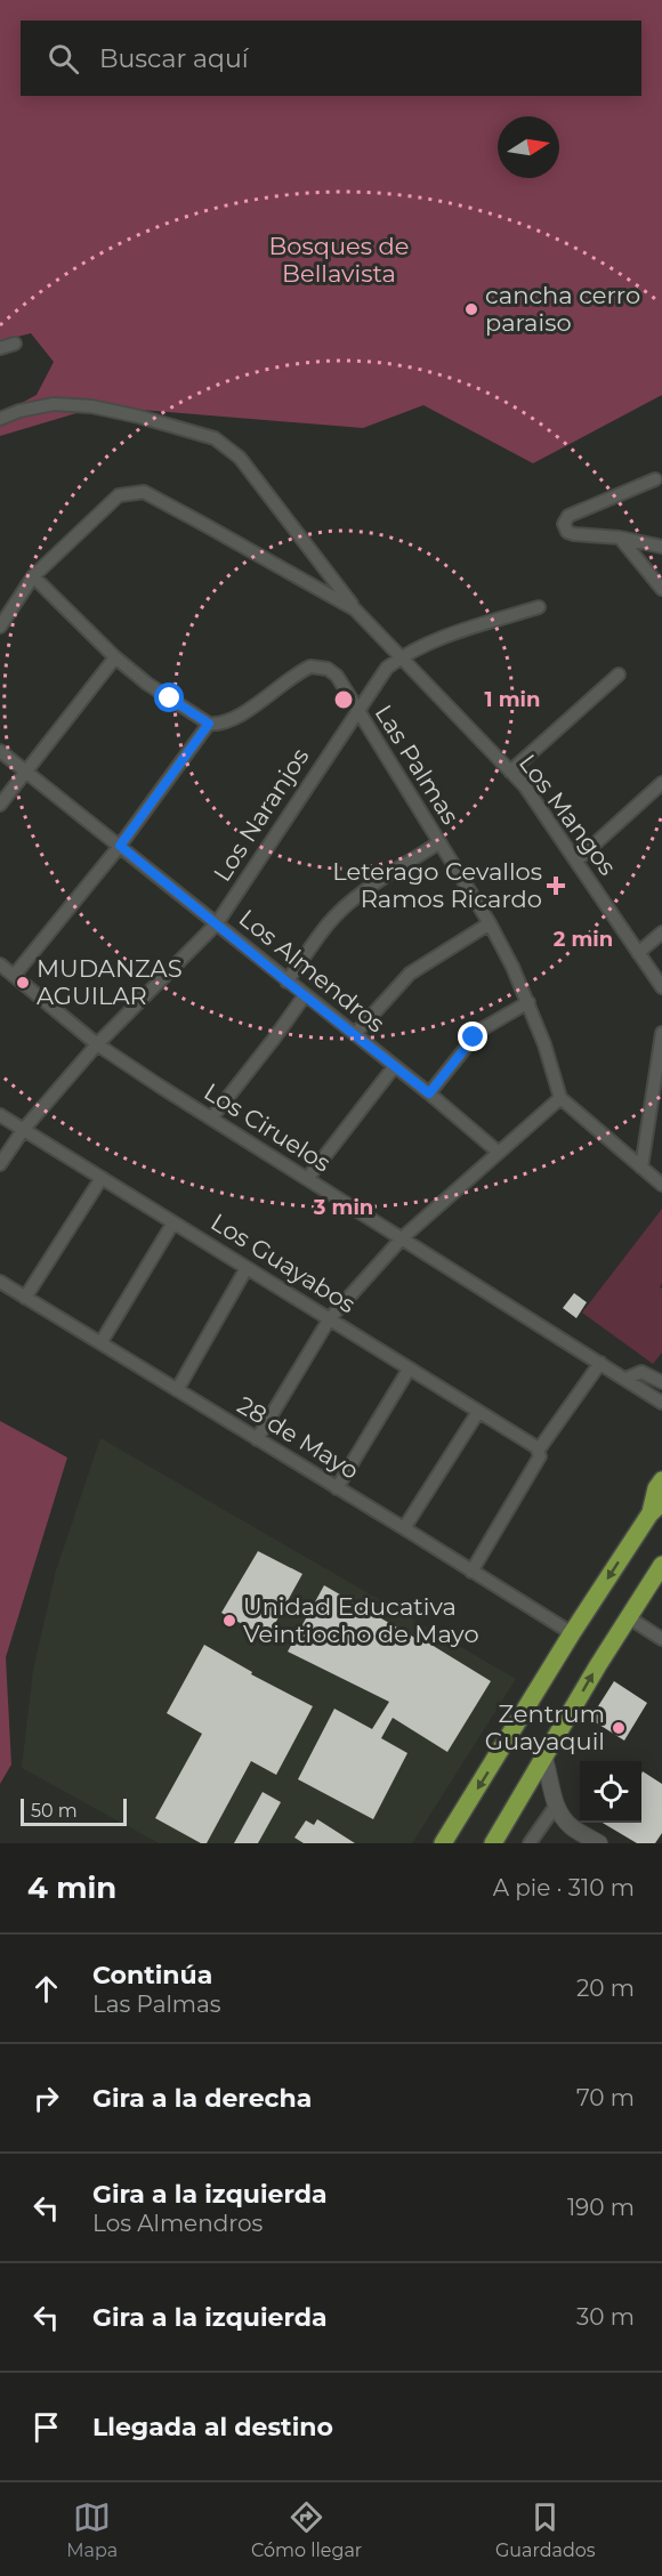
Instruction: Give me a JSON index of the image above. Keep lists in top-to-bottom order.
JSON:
{
  "streets": {
    "street": [
      "Las Palmas",
      "Los Naranjos",
      "Los Mangos",
      "Los Almendros",
      "Los Ciruelos",
      "Los Guayabos",
      "28 de Mayo"
    ]
  },
  "crossings": [
    ["Las Palmas", "Los Naranjos"],
    ["Los Naranjos", "Los Mangos"],
    ["Los Naranjos", "Los Almendros"],
    ["Los Naranjos", "Los Ciruelos"],
    ["Los Naranjos", "Los Guayabos"]
  ],
  "parks": ["Bosques de Bellavista"],
  "places": {
    "other": [
      "cancha cerro paraiso",
      "MUDANZAS AGUILAR",
      "Unidad Educativa Veintiocho de Mayo",
      "Zentrum Guayaquil"
    ],
    "health": ["Leterago Cevallos Ramos Ricardo"]
  },
  "scale_bar": "50 m",
  "north": "right",
  "page": {
    "search": "Buscar aquí",
    "scale": "50 m",
    "heading": ["4 min", "A pie · 310 m"],
    "list": [
      ["Continúa", "Las Palmas", "20 m"],
      ["Gira a la derecha", "70 m"],
      ["Gira a la izquierda", "Los Almendros", "190 m"],
      ["Gira a la izquierda", "30 m"],
      "Llegada al destino"
    ],
    "nav": ["Mapa", "Cómo llegar", "Guardados"]
  },
  "rings": ["1 min", "2 min", "3 min"]
}
